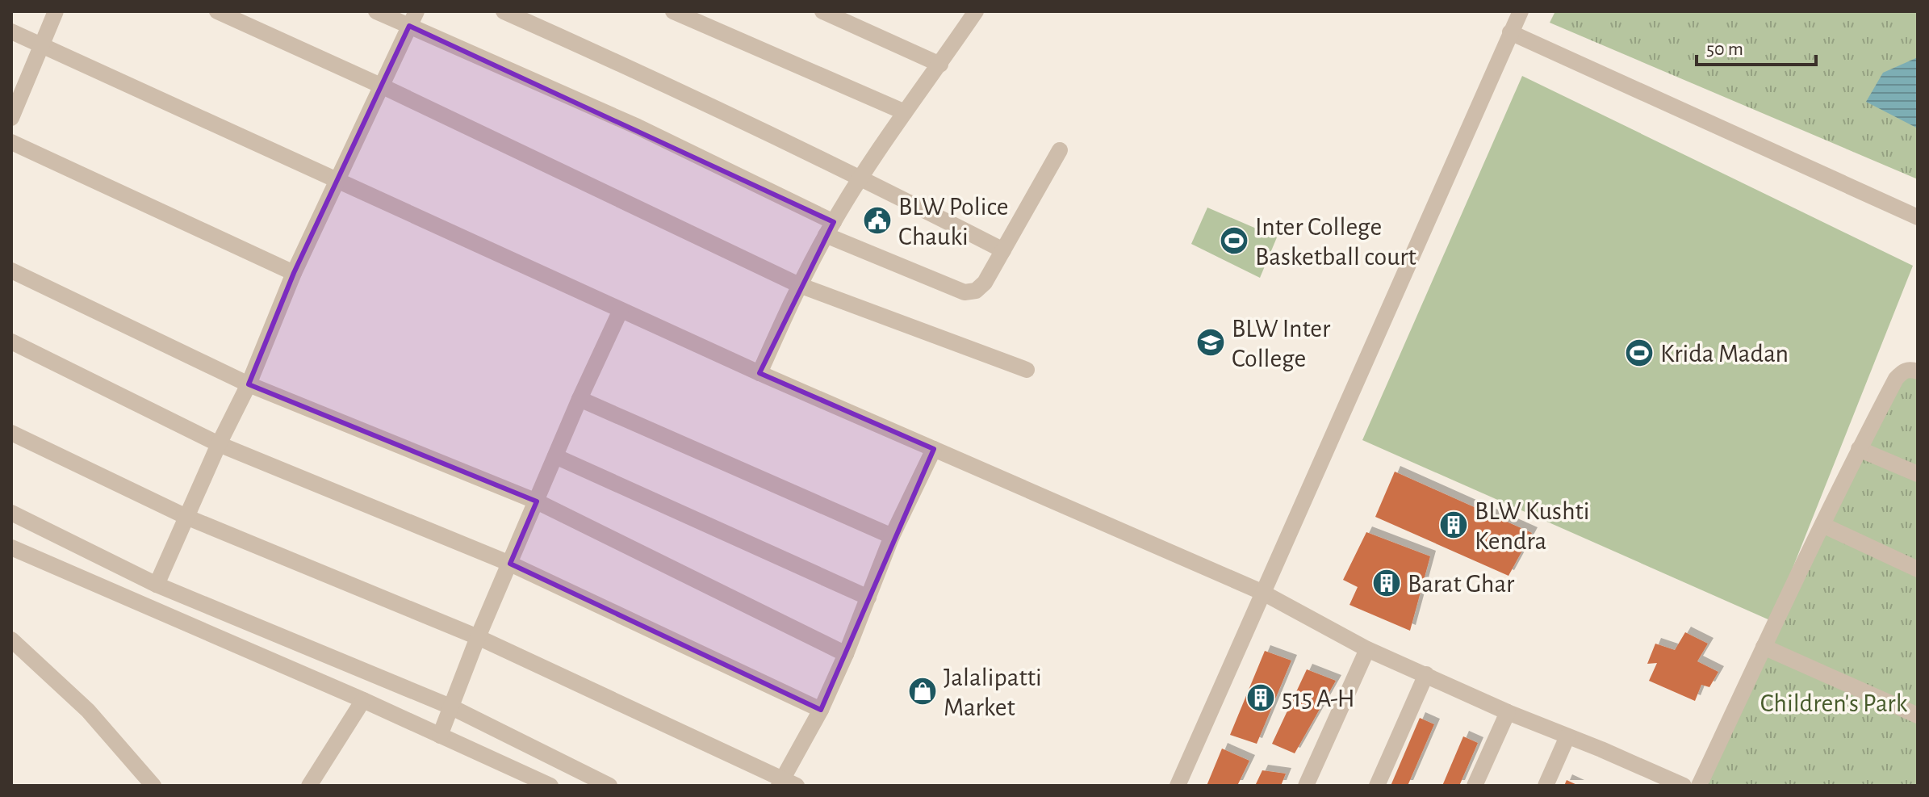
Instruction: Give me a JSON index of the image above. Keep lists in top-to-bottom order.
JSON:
{
  "parks": ["Children's Park"],
  "places": {
    "public building": ["BLW Police Chauki"],
    "sports": ["Inter College Basketball court", "Krida Madan"],
    "school or university": ["BLW Inter College"],
    "building": ["BLW Kushti Kendra", "Barat Ghar", "515 A-H"],
    "shop": ["Jalalipatti Market"]
  },
  "scale_bar": "50 m"
}
